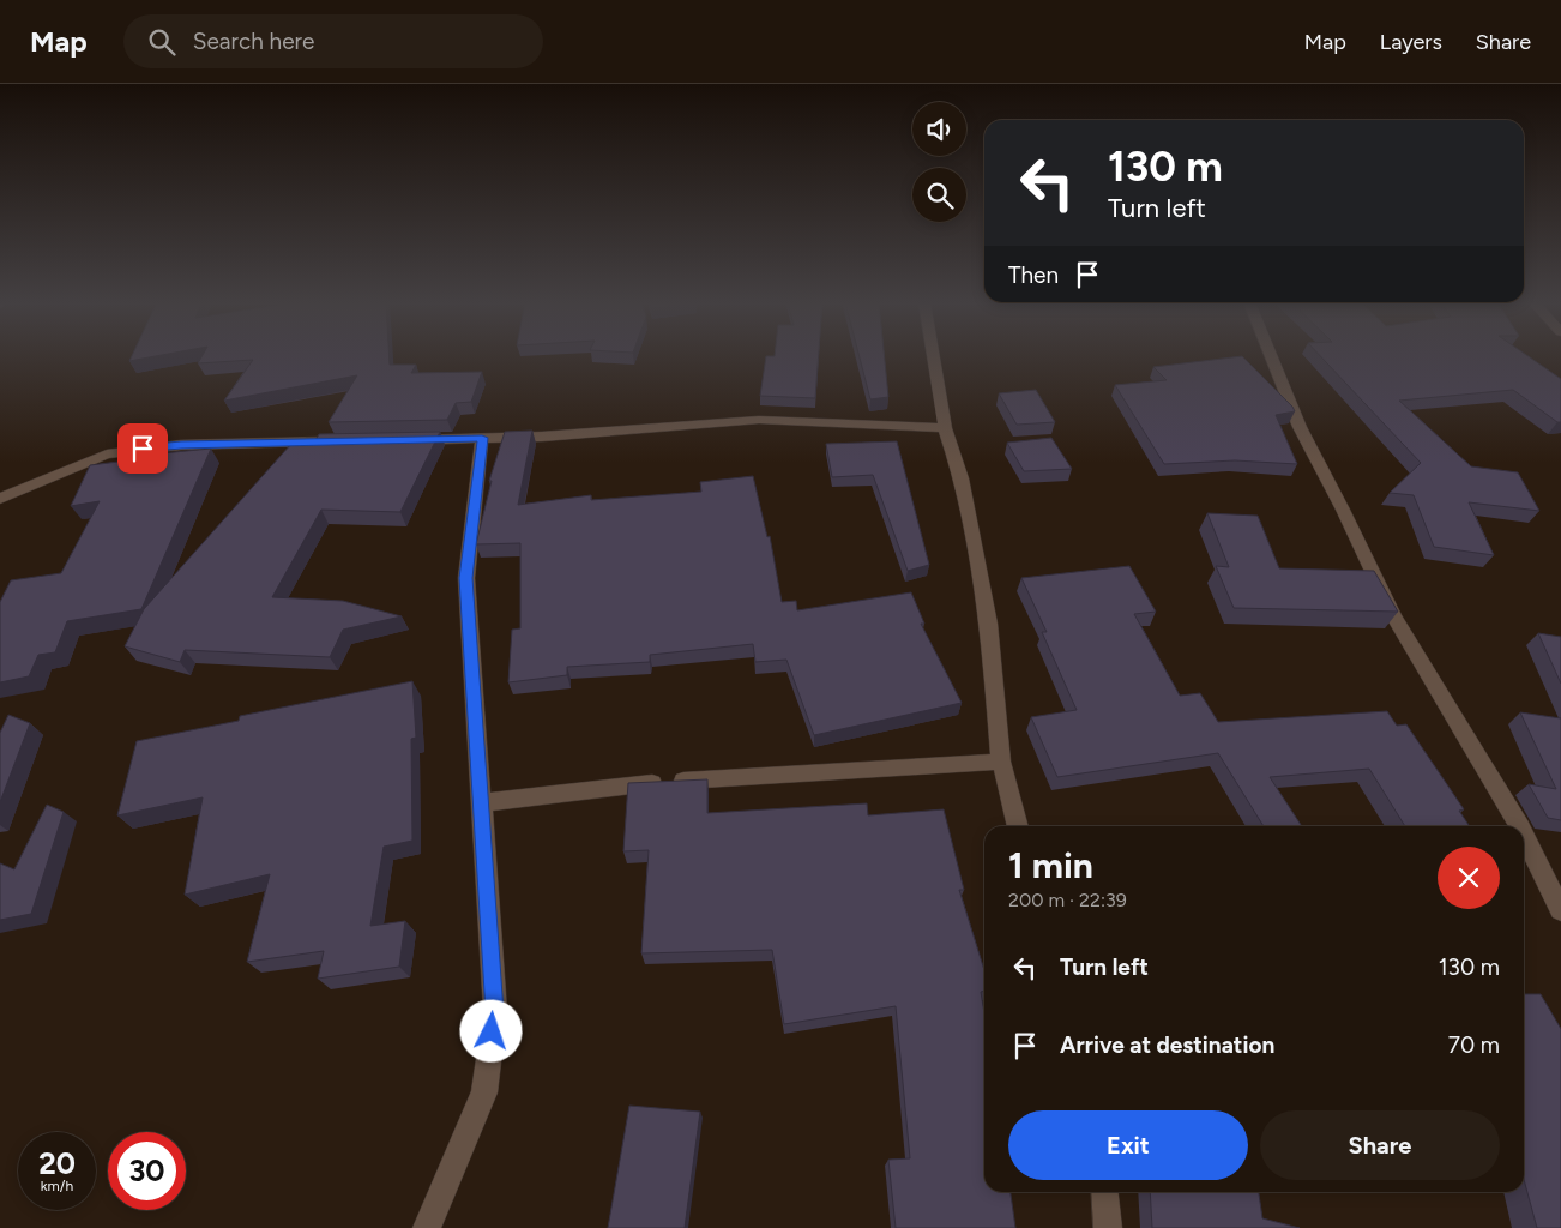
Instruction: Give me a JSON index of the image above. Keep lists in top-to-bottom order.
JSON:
{
  "page": {
    "header": "Map",
    "search": "Search here",
    "nav": ["Map", "Layers", "Share"],
    "turn": ["130 m", "Turn left"],
    "then": "Then",
    "heading": ["1 min", "200 m · 22:39"],
    "list": [
      {
        "name": "Turn left",
        "value": "130 m"
      },
      {
        "name": "Arrive at destination",
        "value": "70 m"
      }
    ],
    "buttons": ["Exit", "Share"],
    "speed": "20 km/h",
    "limit": "30"
  }
}
